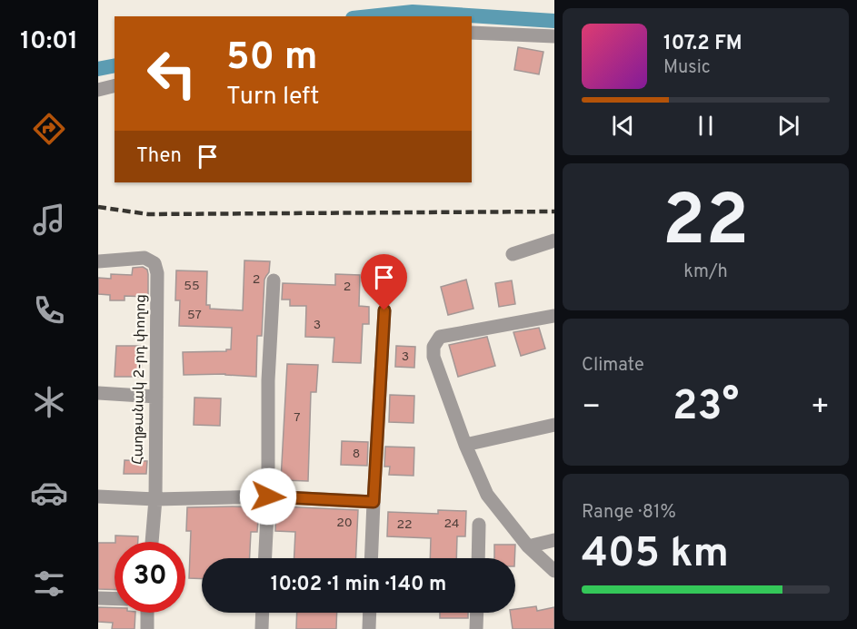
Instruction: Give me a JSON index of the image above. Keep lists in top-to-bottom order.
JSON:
{
  "streets": {
    "street": ["Հաղթանակ 2-րդ փողոց"]
  },
  "house_numbers": [
    "2",
    "55",
    "2",
    "57",
    "3",
    "3",
    "7",
    "8",
    "20",
    "24",
    "22"
  ],
  "page": {
    "tabs": "10:01",
    "turn": ["50 m", "Turn left"],
    "song": ["107.2 FM", "Music"],
    "then": "Then",
    "tile": [
      ["22", "km/h"],
      "Climate",
      ["Range · 81%", "405 km"]
    ],
    "heat": ["−", "23°", "+"],
    "limit": "30",
    "trip": "10:02 · 1 min · 140 m"
  }
}
